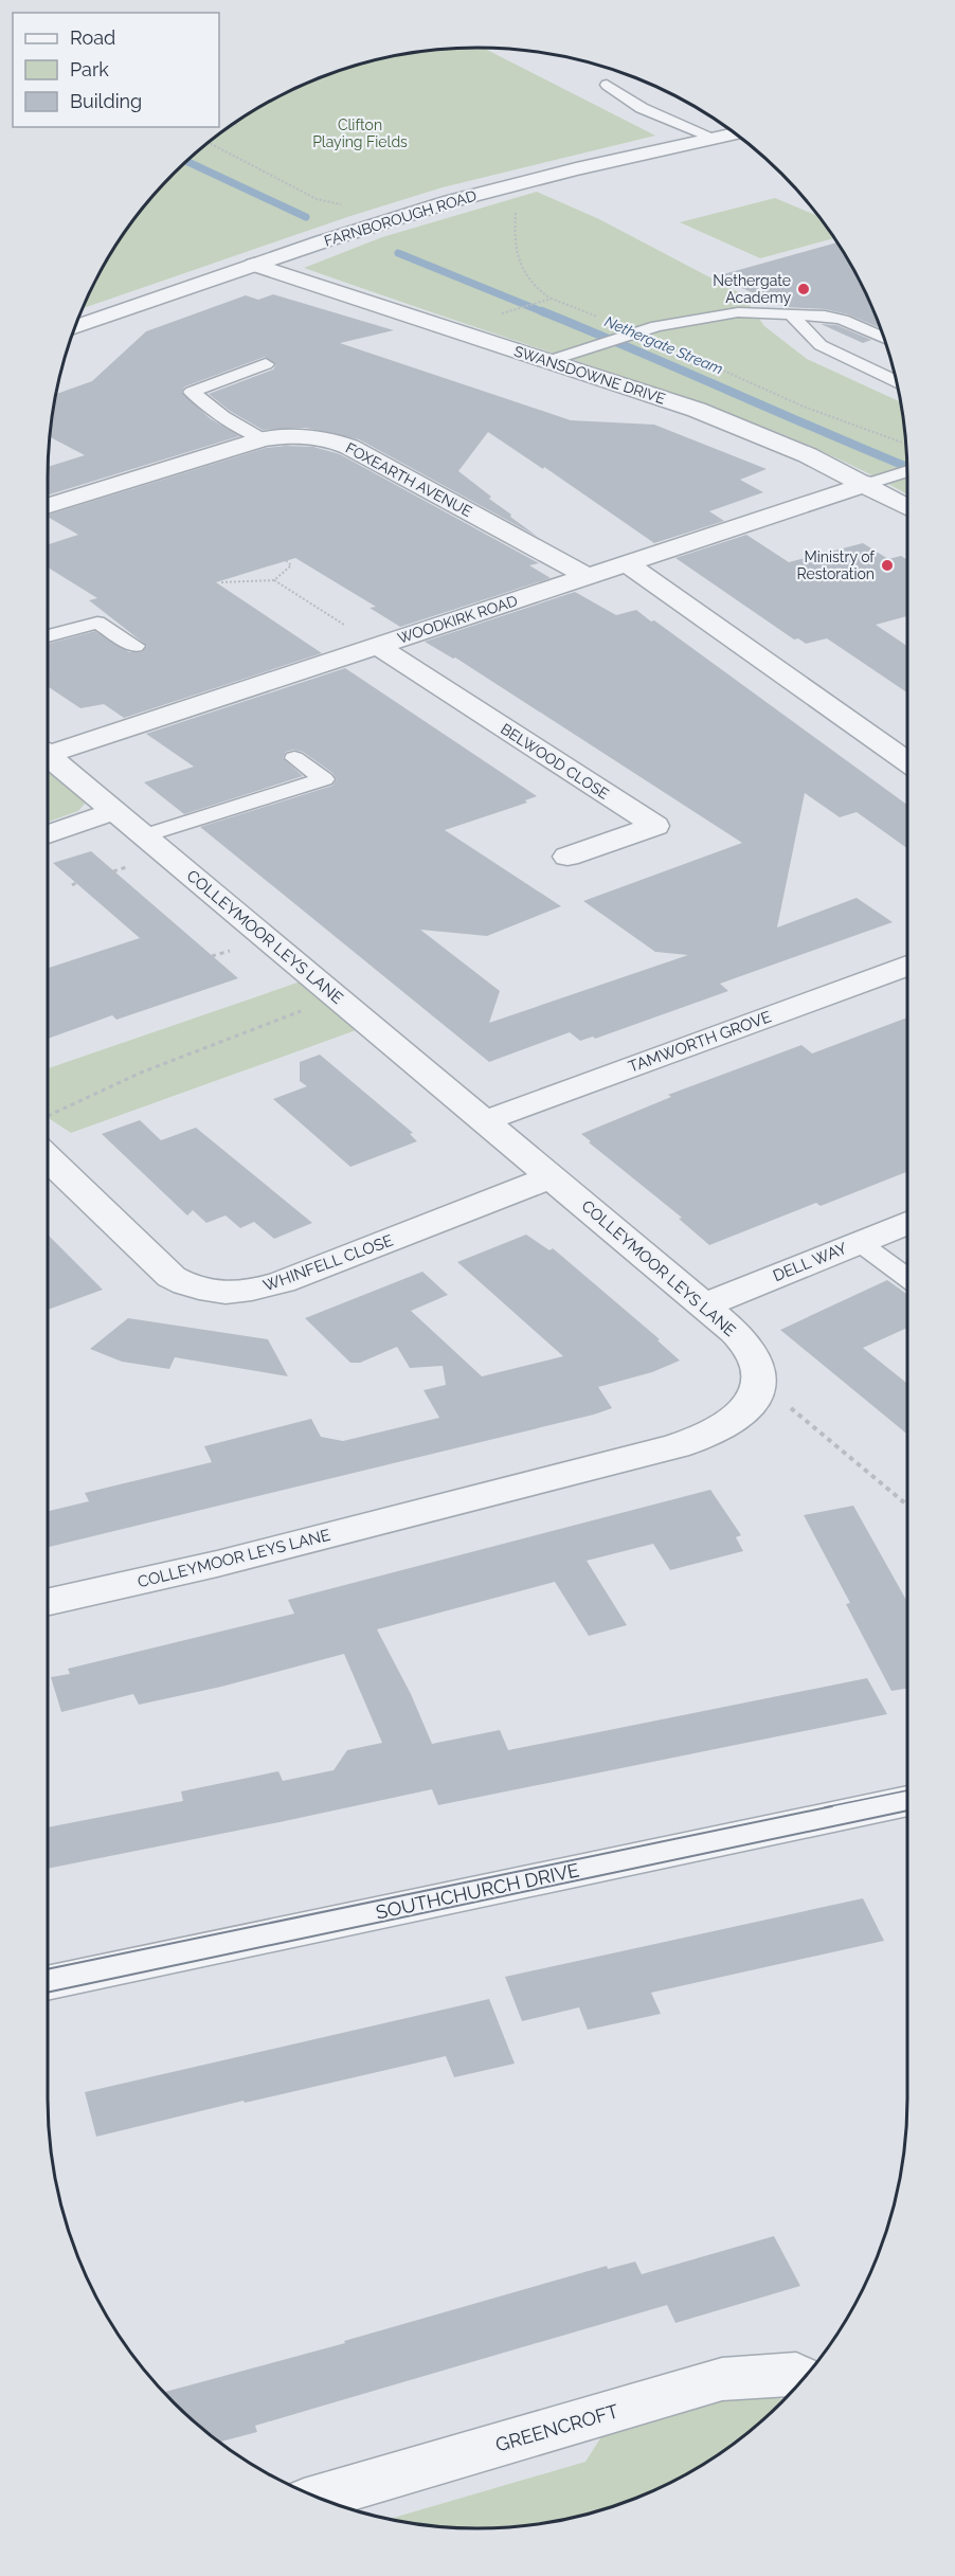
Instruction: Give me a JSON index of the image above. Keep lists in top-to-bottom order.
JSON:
{
  "streets": {
    "street": [
      "FARNBOROUGH ROAD",
      "SWANSDOWNE DRIVE",
      "FOXEARTH AVENUE",
      "WOODKIRK ROAD",
      "BELWOOD CLOSE",
      "COLLEYMOOR LEYS LANE",
      "TAMWORTH GROVE",
      "DELL WAY",
      "WHINFELL CLOSE",
      "SOUTHCHURCH DRIVE",
      "GREENCROFT"
    ]
  },
  "crossings": [
    ["FARNBOROUGH ROAD", "SWANSDOWNE DRIVE"],
    ["SWANSDOWNE DRIVE", "WOODKIRK ROAD"],
    ["FOXEARTH AVENUE", "WOODKIRK ROAD"],
    ["WOODKIRK ROAD", "BELWOOD CLOSE"],
    ["COLLEYMOOR LEYS LANE", "TAMWORTH GROVE"],
    ["COLLEYMOOR LEYS LANE", "DELL WAY"],
    ["COLLEYMOOR LEYS LANE", "WHINFELL CLOSE"]
  ],
  "water": ["Nethergate Stream"],
  "parks": ["Clifton Playing Fields"],
  "places": ["Nethergate Academy", "Ministry of Restoration"],
  "legend": ["Road", "Park", "Building"]
}
